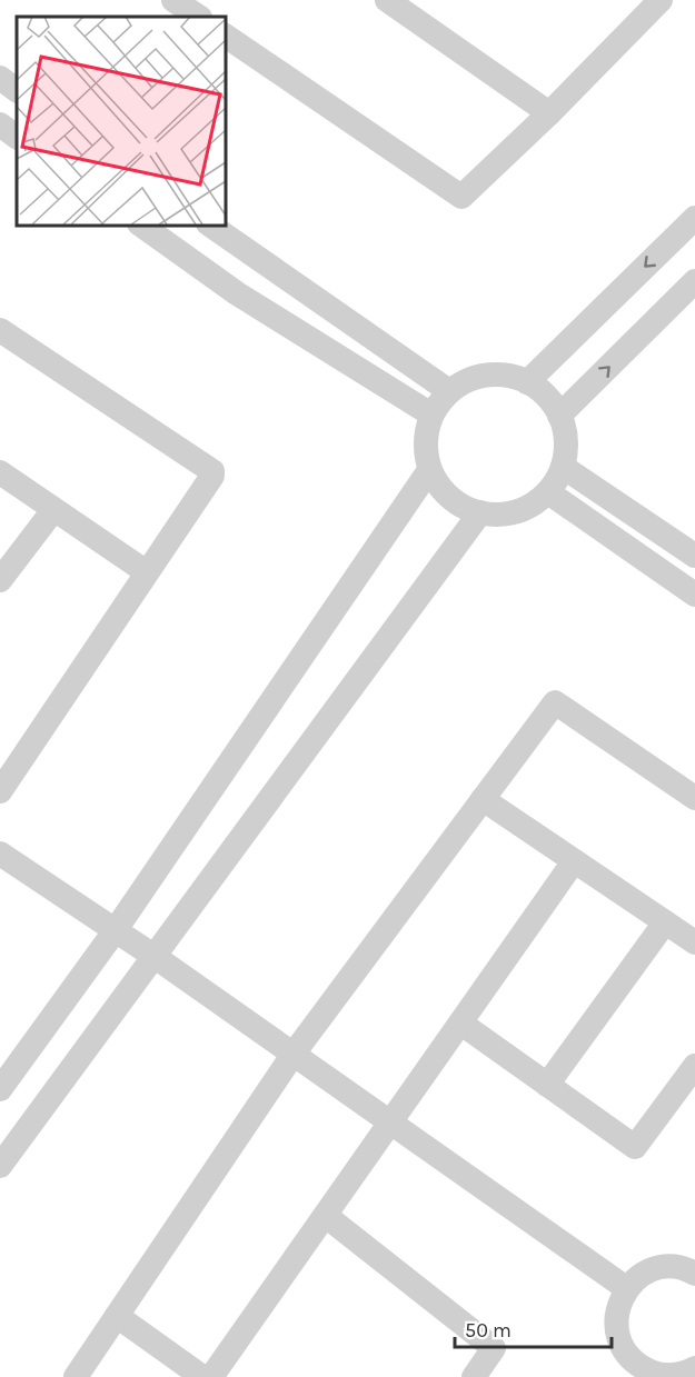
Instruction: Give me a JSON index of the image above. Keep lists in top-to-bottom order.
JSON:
{
  "scale_bar": "50 m"
}
